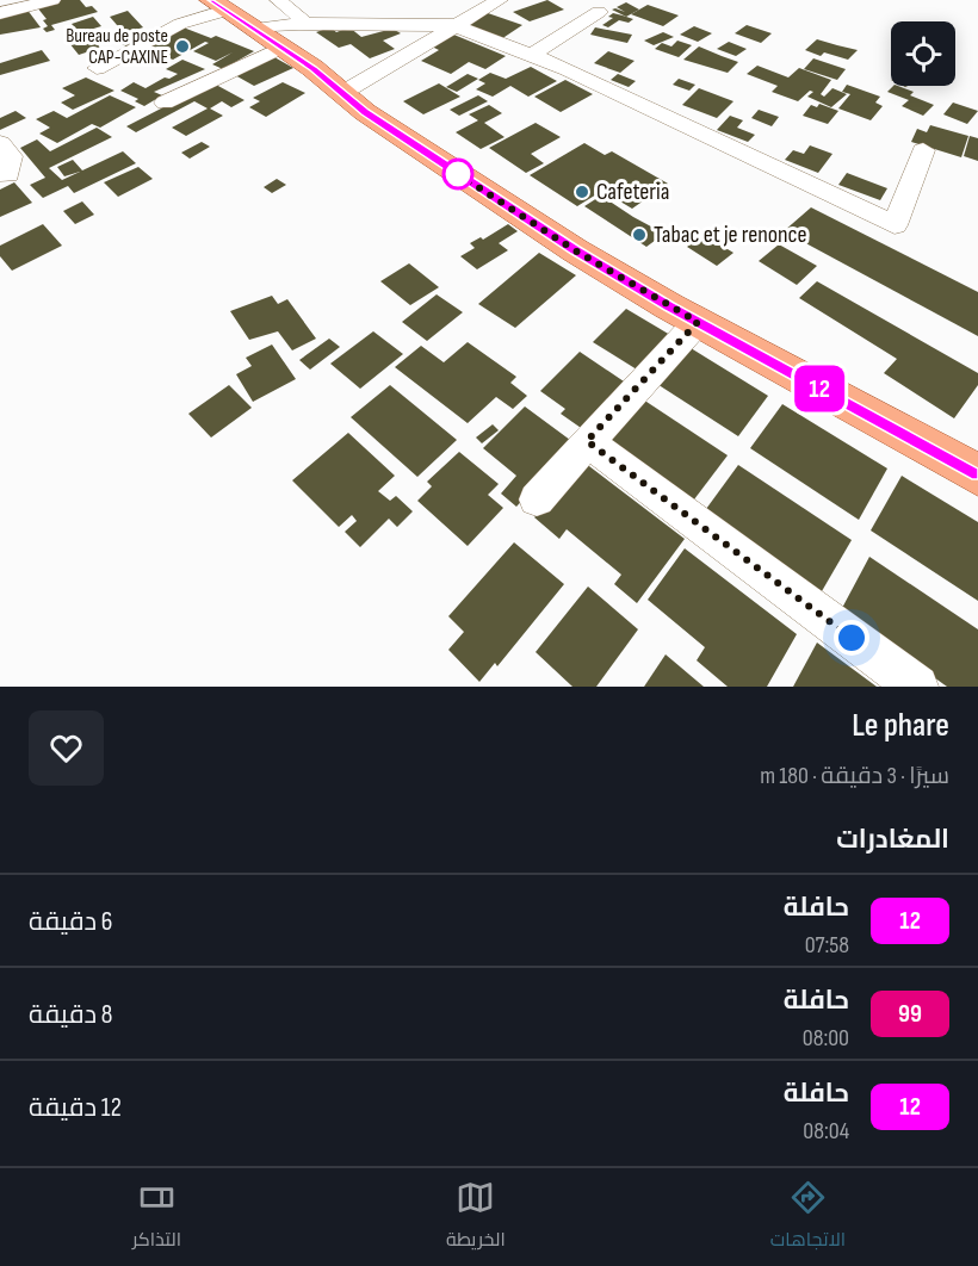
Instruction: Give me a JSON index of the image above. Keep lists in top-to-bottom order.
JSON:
{
  "places": ["Bureau de poste CAP-CAXINE", "Cafeteria", "Tabac et je renonce"],
  "lines": ["bus line 12"],
  "page": {
    "on_map": "12",
    "heading": [
      ["Le phare", "سيرًا · 3 دقيقة · 180 m"],
      "المغادرات"
    ],
    "list": [
      {
        "mark": "12",
        "name": "حافلة",
        "note": "07:58",
        "value": "6 دقيقة"
      },
      {
        "mark": "99",
        "name": "حافلة",
        "note": "08:00",
        "value": "8 دقيقة"
      },
      {
        "mark": "12",
        "name": "حافلة",
        "note": "08:04",
        "value": "12 دقيقة"
      }
    ],
    "tabs": ["الاتجاهات", "الخريطة", "التذاكر"]
  }
}
